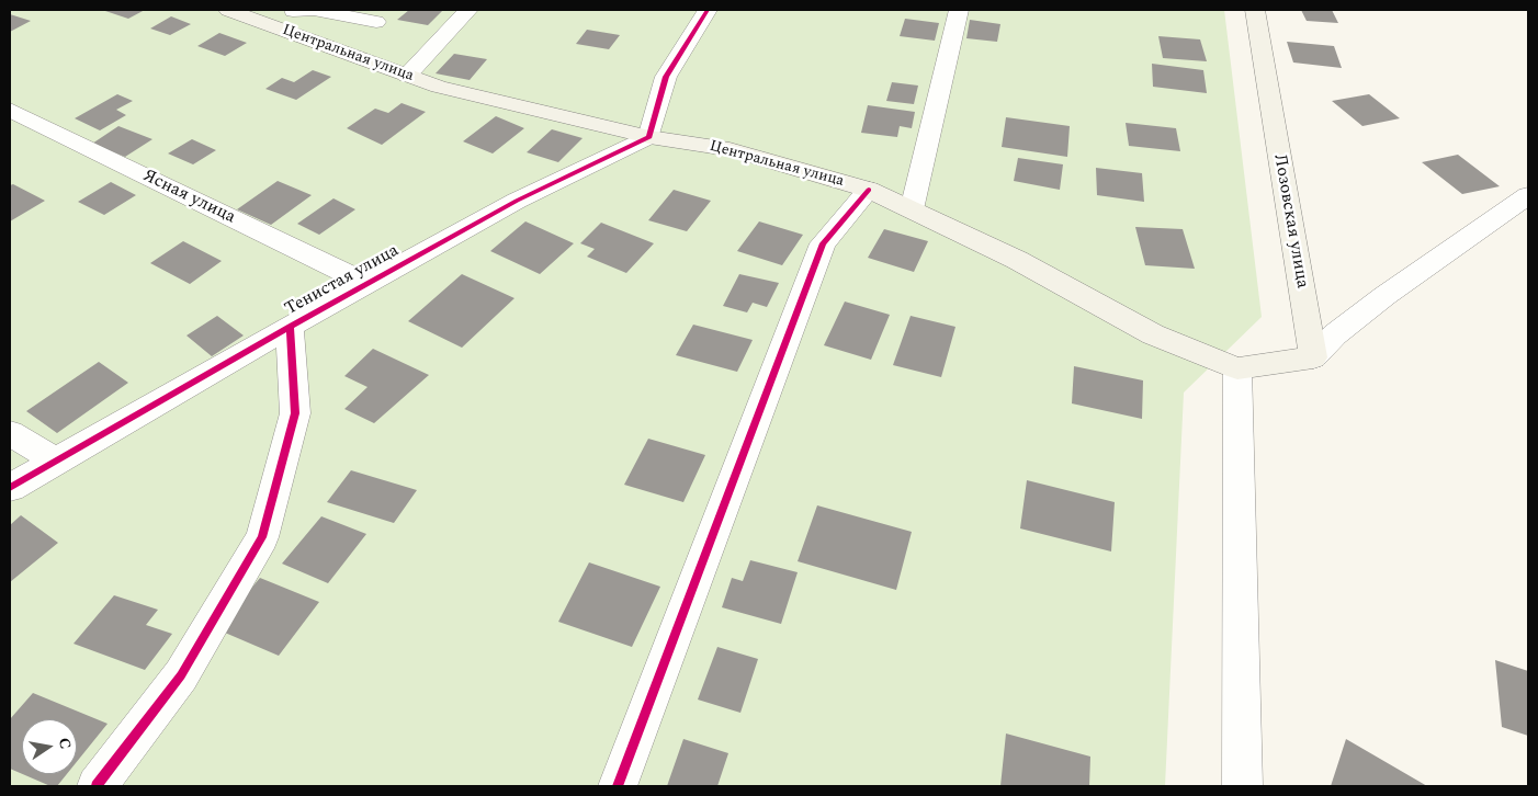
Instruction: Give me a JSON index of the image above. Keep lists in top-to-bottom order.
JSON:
{
  "streets": {
    "main road": ["Центральная улица", "Лозовская улица"],
    "street": ["Ясная улица", "Тенистая улица"]
  },
  "crossings": [
    ["Центральная улица", "Тенистая улица"],
    ["Ясная улица", "Тенистая улица"]
  ],
  "north": "right"
}
